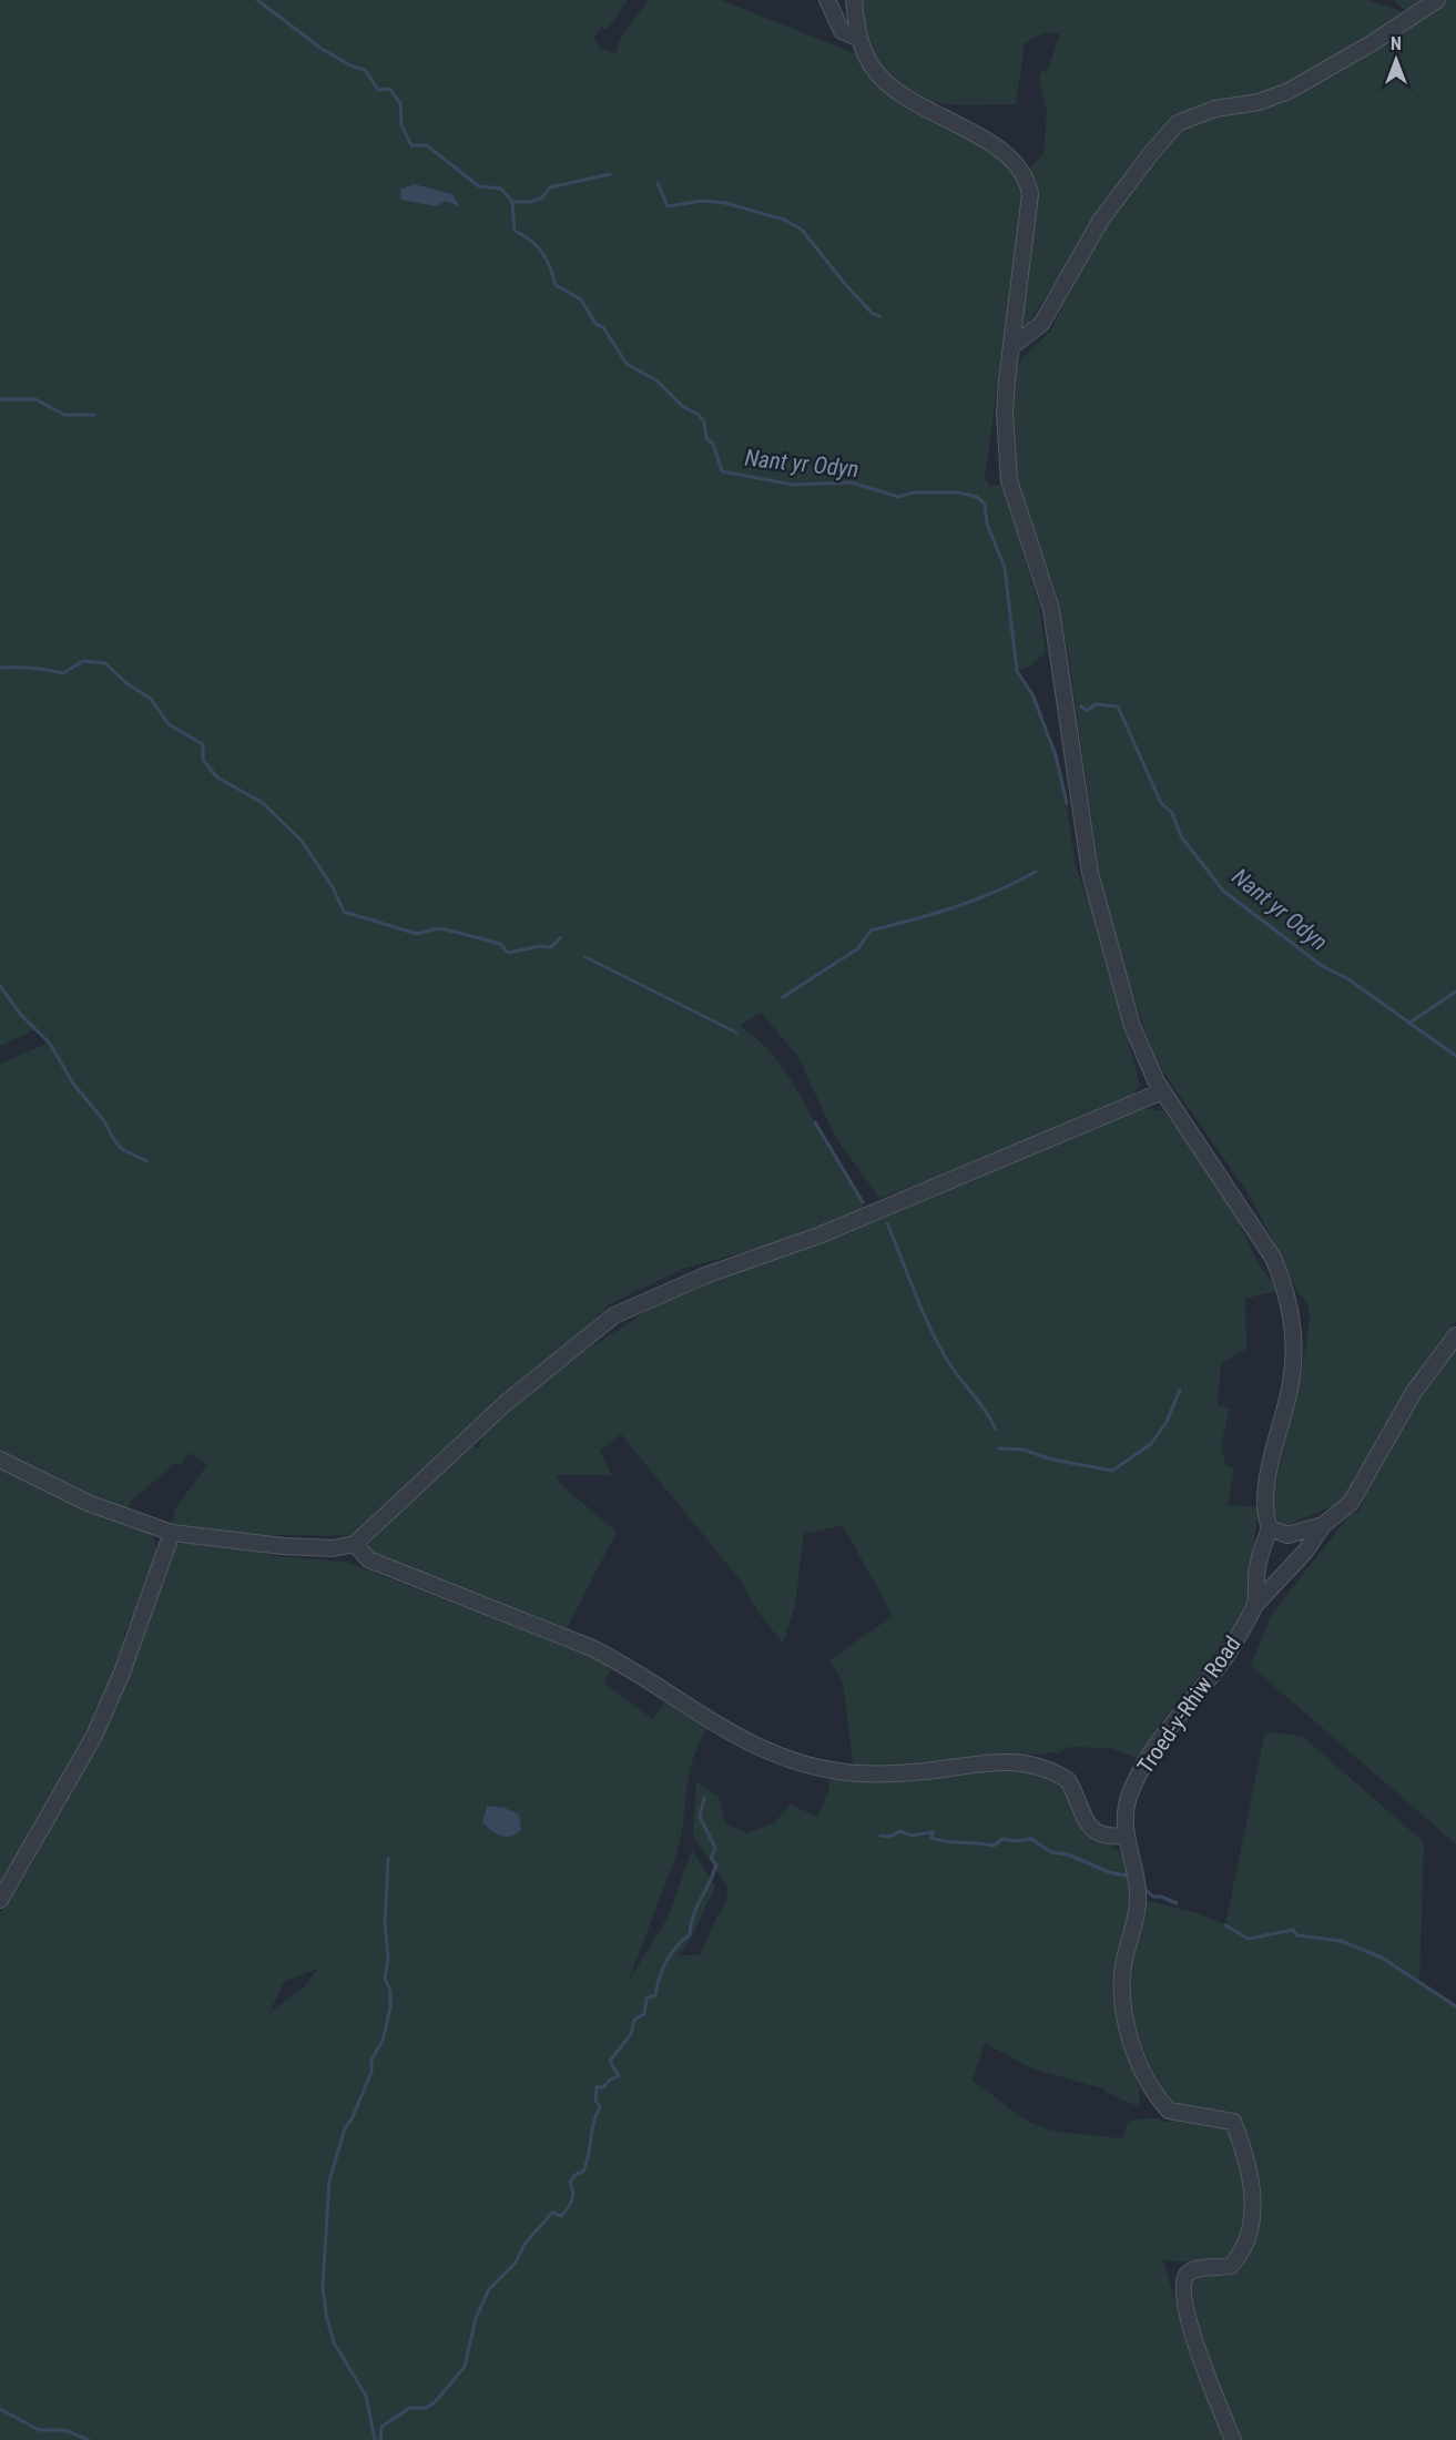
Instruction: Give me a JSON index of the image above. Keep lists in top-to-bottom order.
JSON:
{
  "streets": {
    "street": ["Troed-y-Rhiw Road"]
  },
  "water": ["Nant yr Odyn"],
  "north": "top"
}
